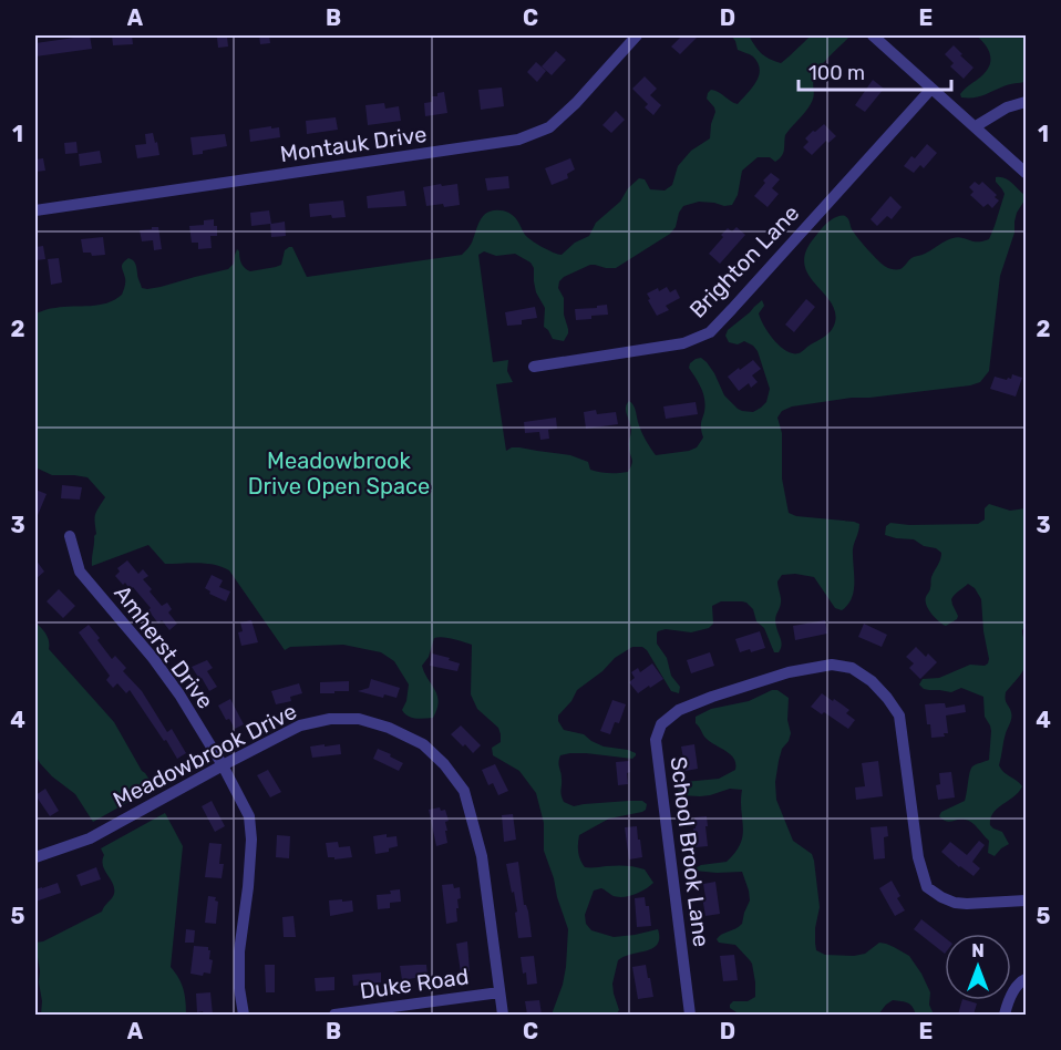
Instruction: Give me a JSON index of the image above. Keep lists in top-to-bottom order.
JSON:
{
  "streets": {
    "street": [
      "Montauk Drive",
      "Brighton Lane",
      "Amherst Drive",
      "Meadowbrook Drive",
      "School Brook Lane",
      "Duke Road"
    ]
  },
  "crossings": [
    ["Amherst Drive", "Meadowbrook Drive"],
    ["Meadowbrook Drive", "Duke Road"]
  ],
  "parks": ["Meadowbrook Drive Open Space"],
  "scale_bar": "100 m",
  "north": "top",
  "grid": {
    "columns": [
      "A",
      "B",
      "C",
      "D",
      "E"
    ],
    "rows": [
      "1",
      "2",
      "3",
      "4",
      "5"
    ]
  }
}
